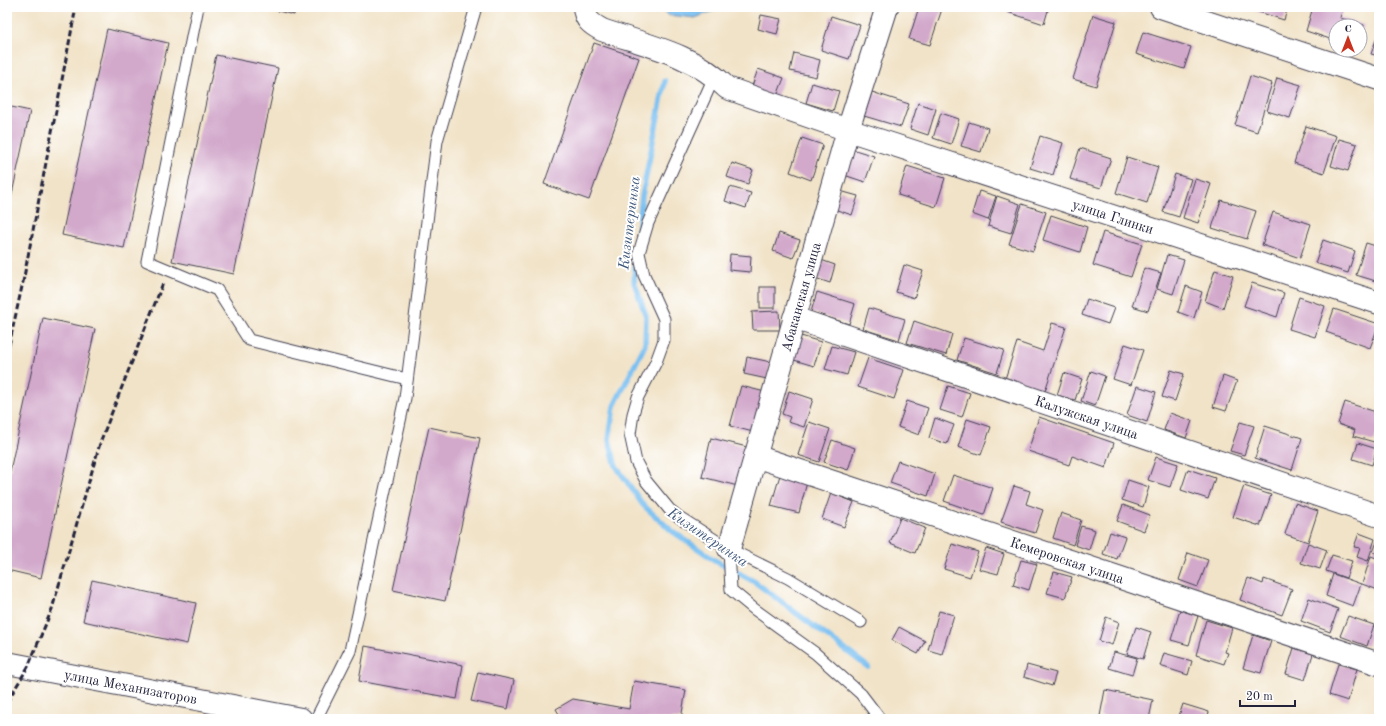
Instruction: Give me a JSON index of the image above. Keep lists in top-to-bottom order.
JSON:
{
  "streets": {
    "street": [
      "улица Глинки",
      "Абаканская улица",
      "Калужская улица",
      "Кемеровская улица",
      "улица Механизаторов"
    ]
  },
  "crossings": [
    ["улица Глинки", "Абаканская улица"],
    ["Абаканская улица", "Калужская улица"],
    ["Абаканская улица", "Кемеровская улица"]
  ],
  "water": ["Кизитеринка"],
  "scale_bar": "20 m",
  "north": "top"
}
